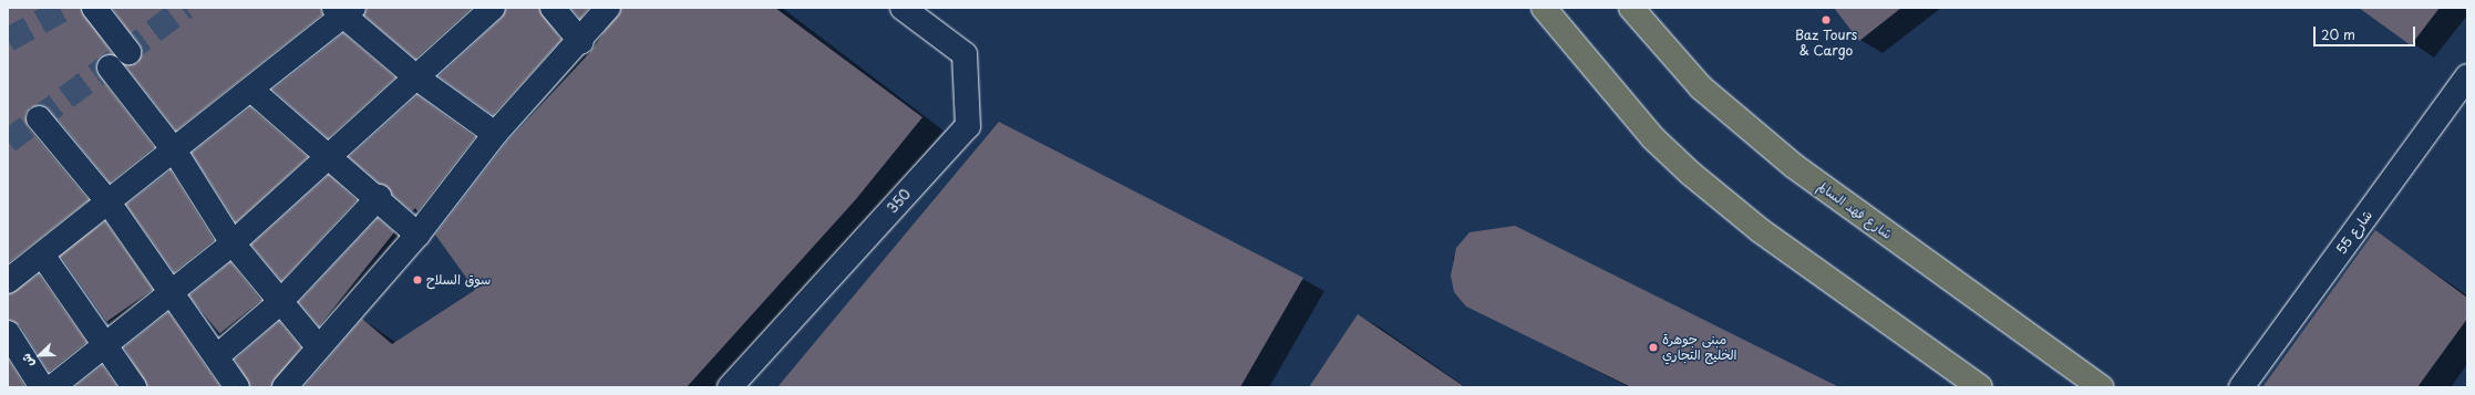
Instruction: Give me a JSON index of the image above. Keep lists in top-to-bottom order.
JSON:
{
  "streets": {
    "main road": ["شارع فهد السالم"],
    "street": ["350", "شارع 55"]
  },
  "places": ["Baz Tours & Cargo", "سوق السلاح", "مبنى جوهرة الخليج التجاري"],
  "scale_bar": "20 m",
  "north": "bottom left"
}
